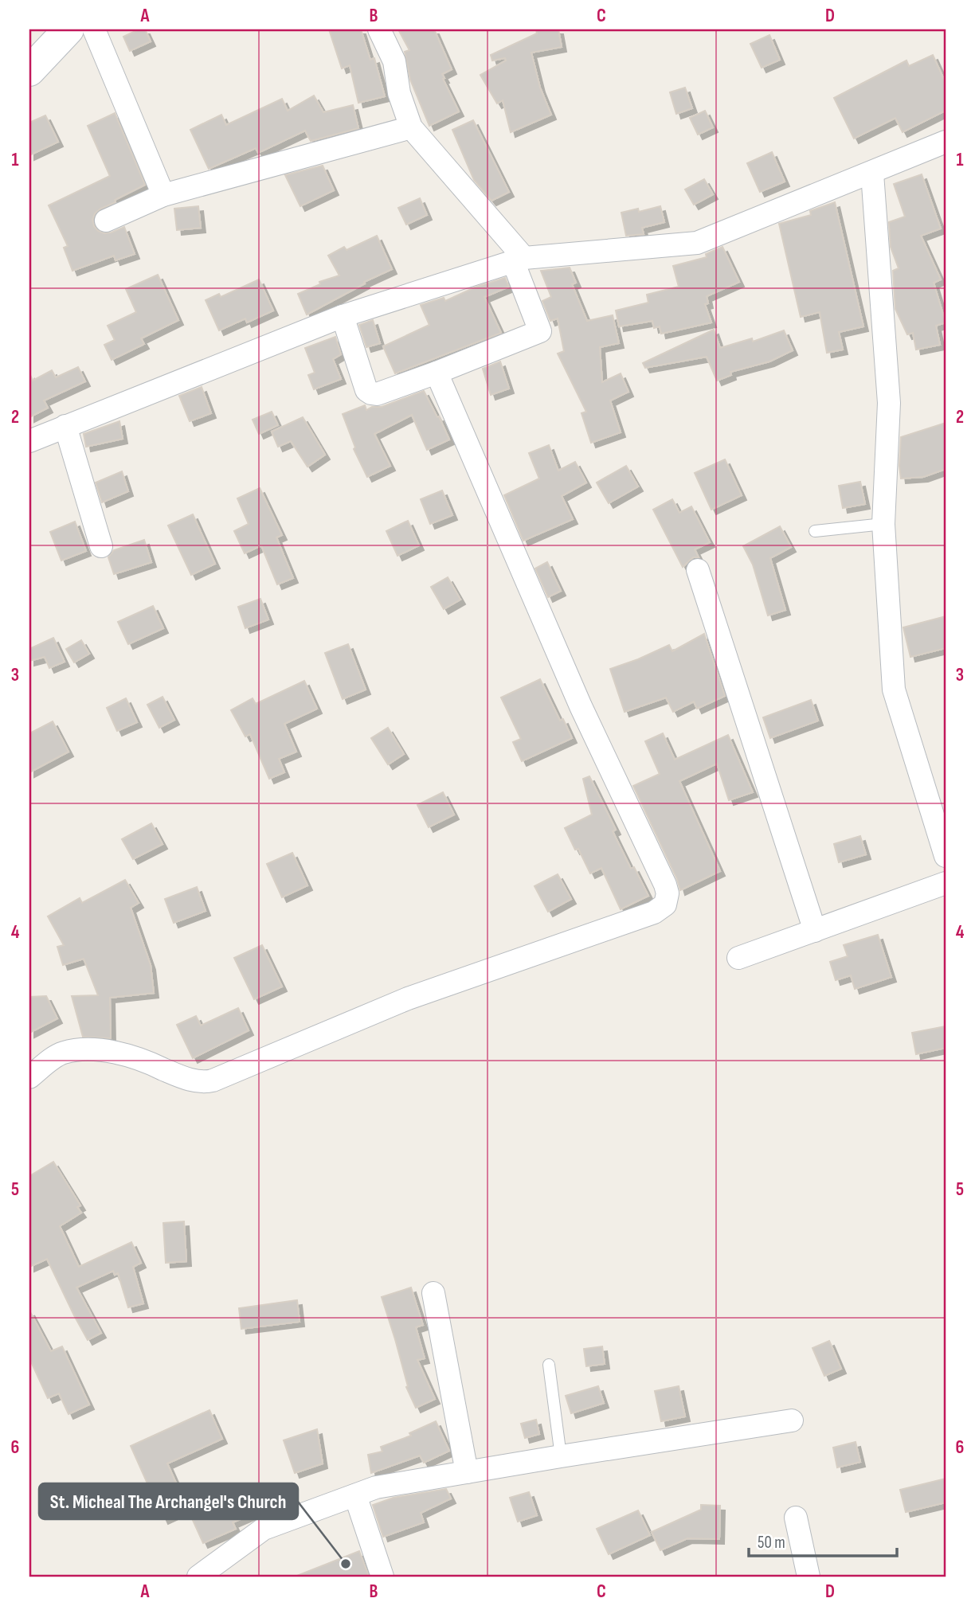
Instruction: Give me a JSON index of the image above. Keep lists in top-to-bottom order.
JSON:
{
  "places": ["St. Micheal The Archangel's Church"],
  "scale_bar": "50 m",
  "grid": {
    "columns": [
      "A",
      "B",
      "C",
      "D"
    ],
    "rows": [
      "1",
      "2",
      "3",
      "4",
      "5",
      "6"
    ]
  }
}
